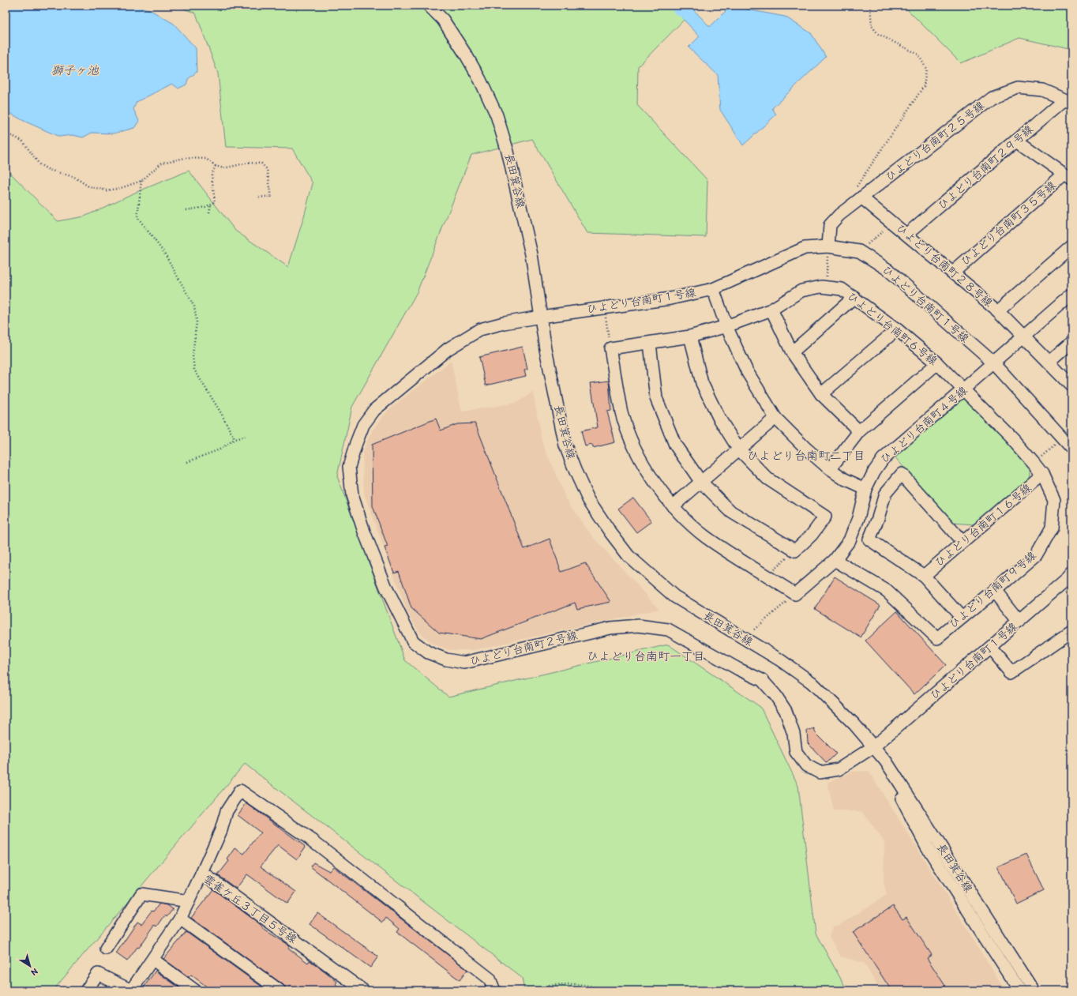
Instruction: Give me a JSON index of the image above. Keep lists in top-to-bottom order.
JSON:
{
  "streets": {
    "street": [
      "ひよどり台南町２５号線",
      "ひよどり台南町２９号線",
      "長田箕谷線",
      "ひよどり台南町３５号線",
      "ひよどり台南町２８号線",
      "ひよどり台南町１号線",
      "ひよどり台南町６号線",
      "ひよどり台南町４号線",
      "ひよどり台南町１６号線",
      "ひよどり台南町９号線",
      "ひよどり台南町２号線",
      "雲雀ケ丘３丁目５号線"
    ]
  },
  "crossings": [
    ["ひよどり台南町２５号線", "ひよどり台南町２９号線"],
    ["ひよどり台南町２５号線", "ひよどり台南町２８号線"],
    ["ひよどり台南町２５号線", "ひよどり台南町１号線"],
    ["ひよどり台南町２９号線", "ひよどり台南町２８号線"],
    ["長田箕谷線", "ひよどり台南町１号線"],
    ["長田箕谷線", "ひよどり台南町２号線"],
    ["ひよどり台南町３５号線", "ひよどり台南町２８号線"],
    ["ひよどり台南町２８号線", "ひよどり台南町４号線"],
    ["ひよどり台南町１号線", "ひよどり台南町４号線"],
    ["ひよどり台南町１号線", "ひよどり台南町２号線"],
    ["ひよどり台南町６号線", "ひよどり台南町４号線"],
    ["ひよどり台南町６号線", "ひよどり台南町９号線"],
    ["ひよどり台南町４号線", "ひよどり台南町９号線"],
    ["ひよどり台南町１６号線", "ひよどり台南町９号線"]
  ],
  "districts": ["ひよどり台南町二丁目", "ひよどり台南町一丁目"],
  "water": ["獅子ヶ池"],
  "north": "bottom right"
}
